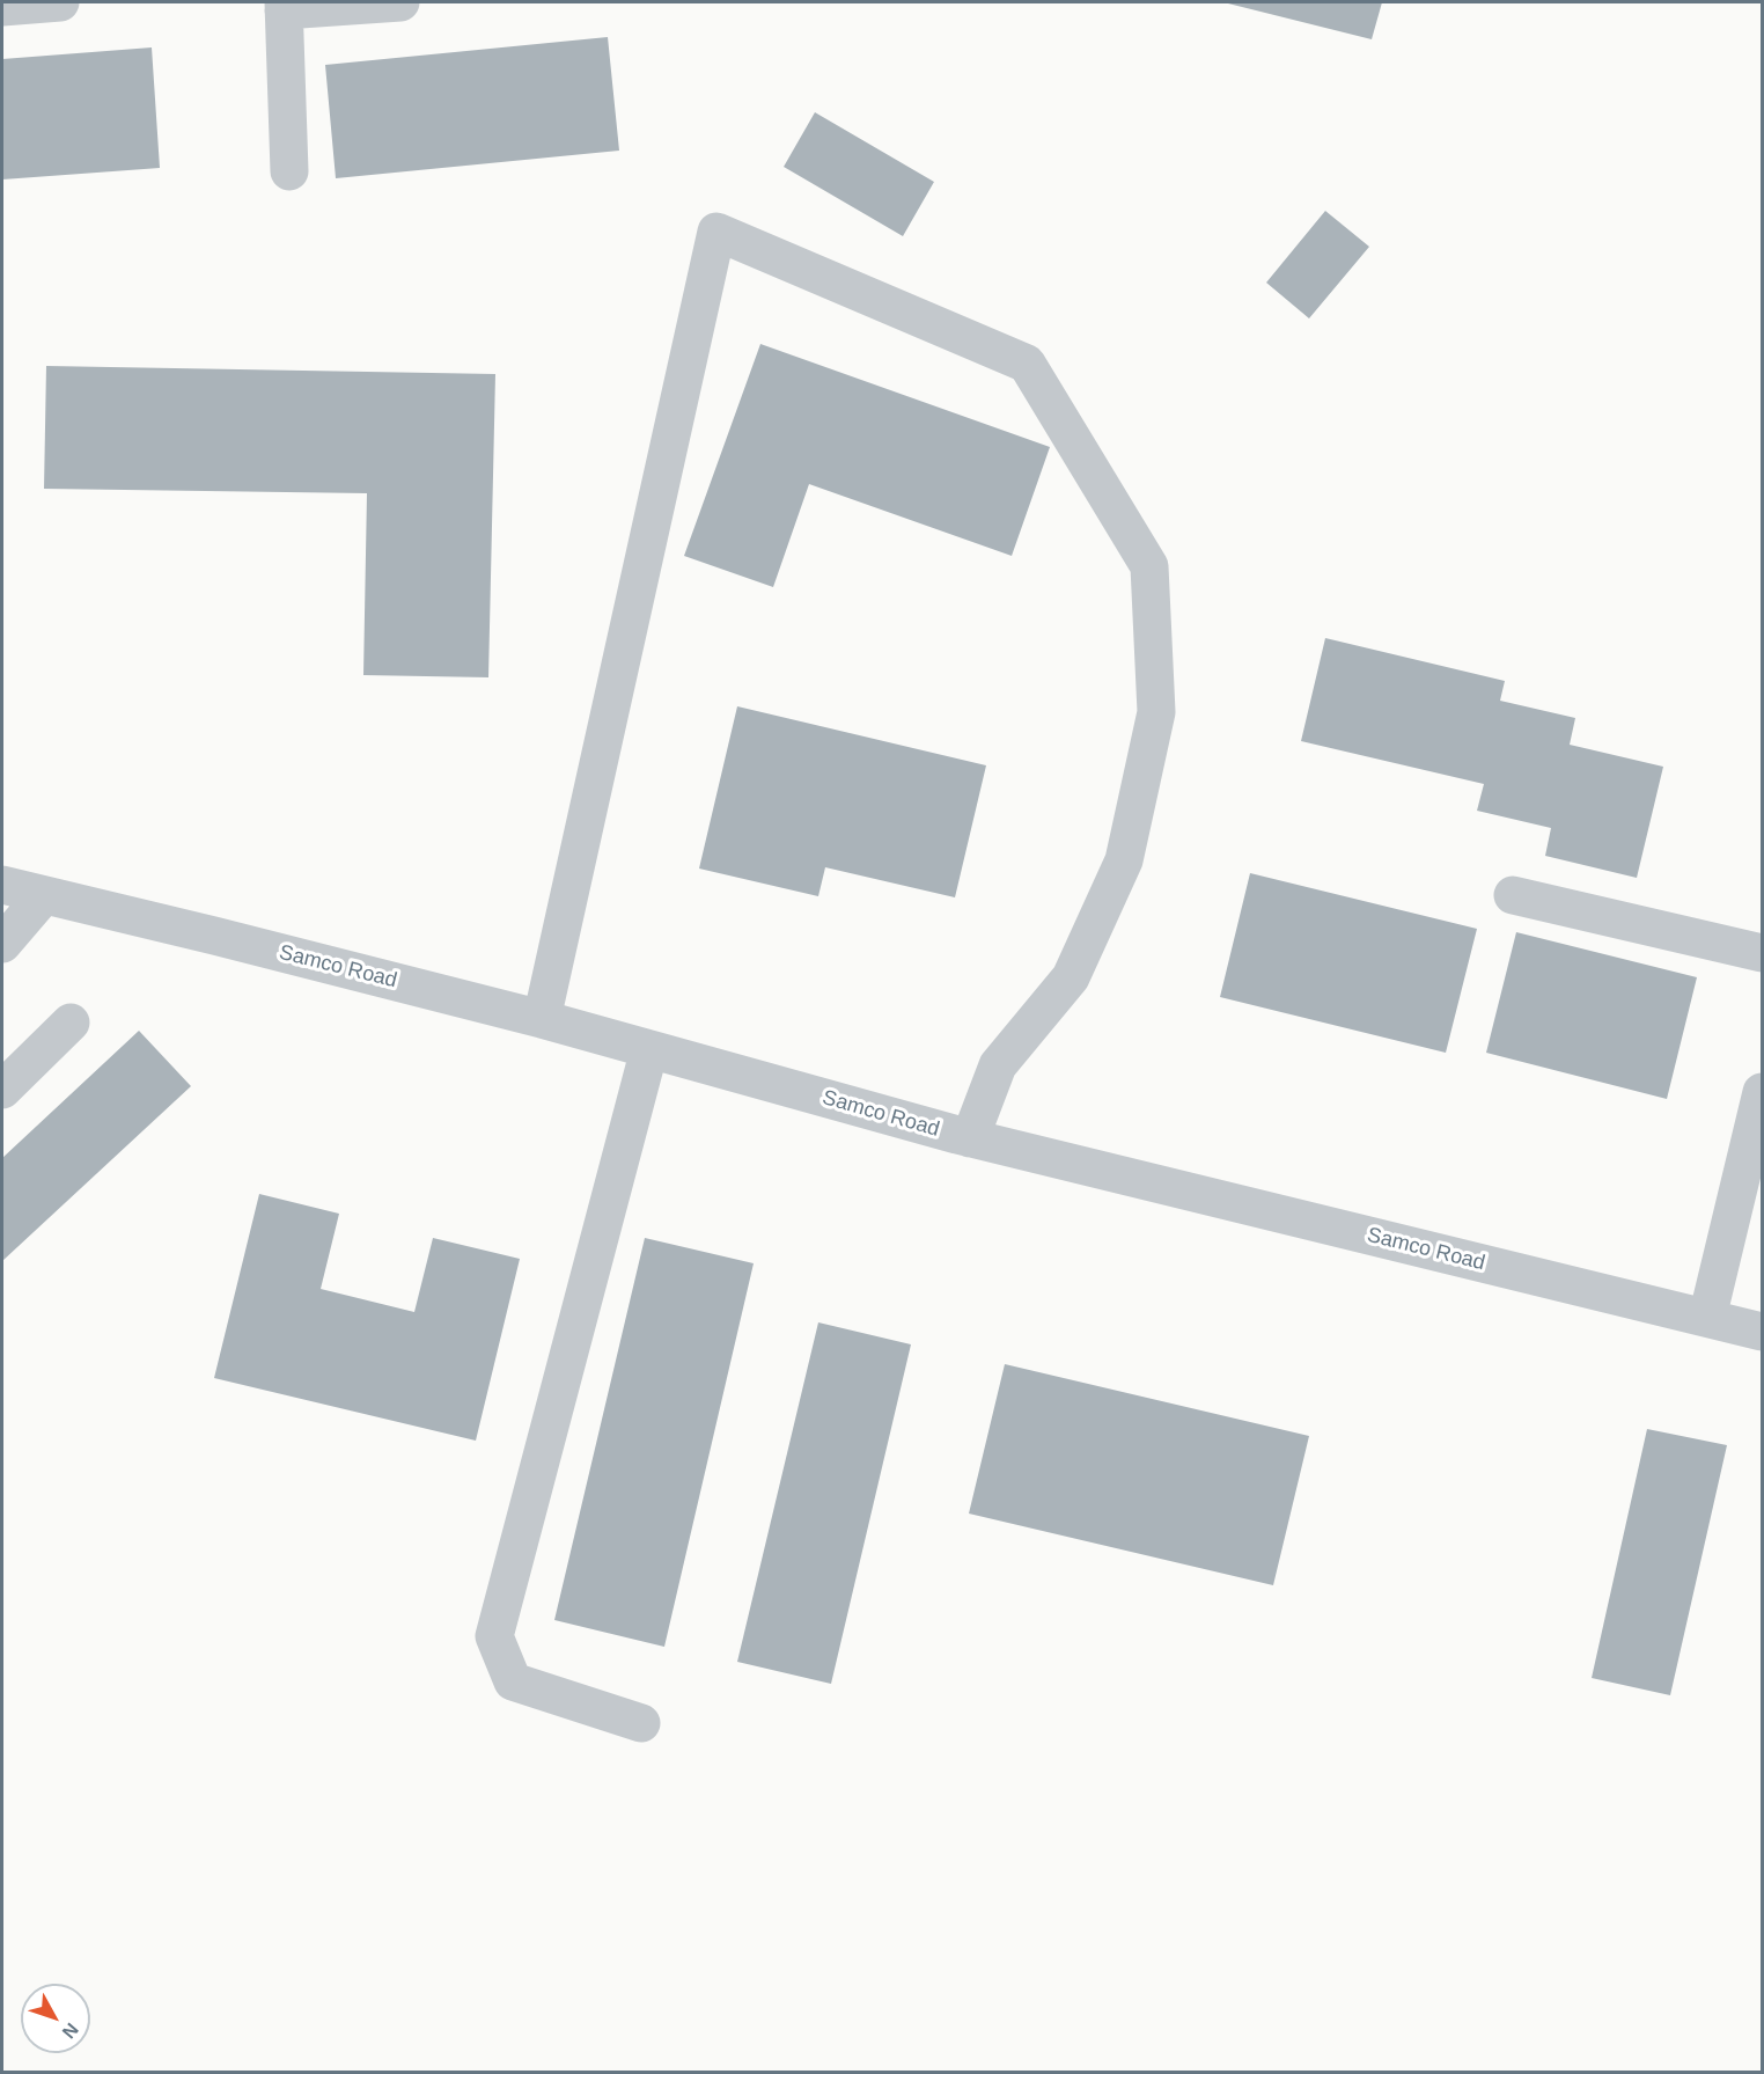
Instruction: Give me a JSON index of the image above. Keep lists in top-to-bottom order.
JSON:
{
  "streets": {
    "street": ["Samco Road"]
  },
  "north": "bottom right"
}
